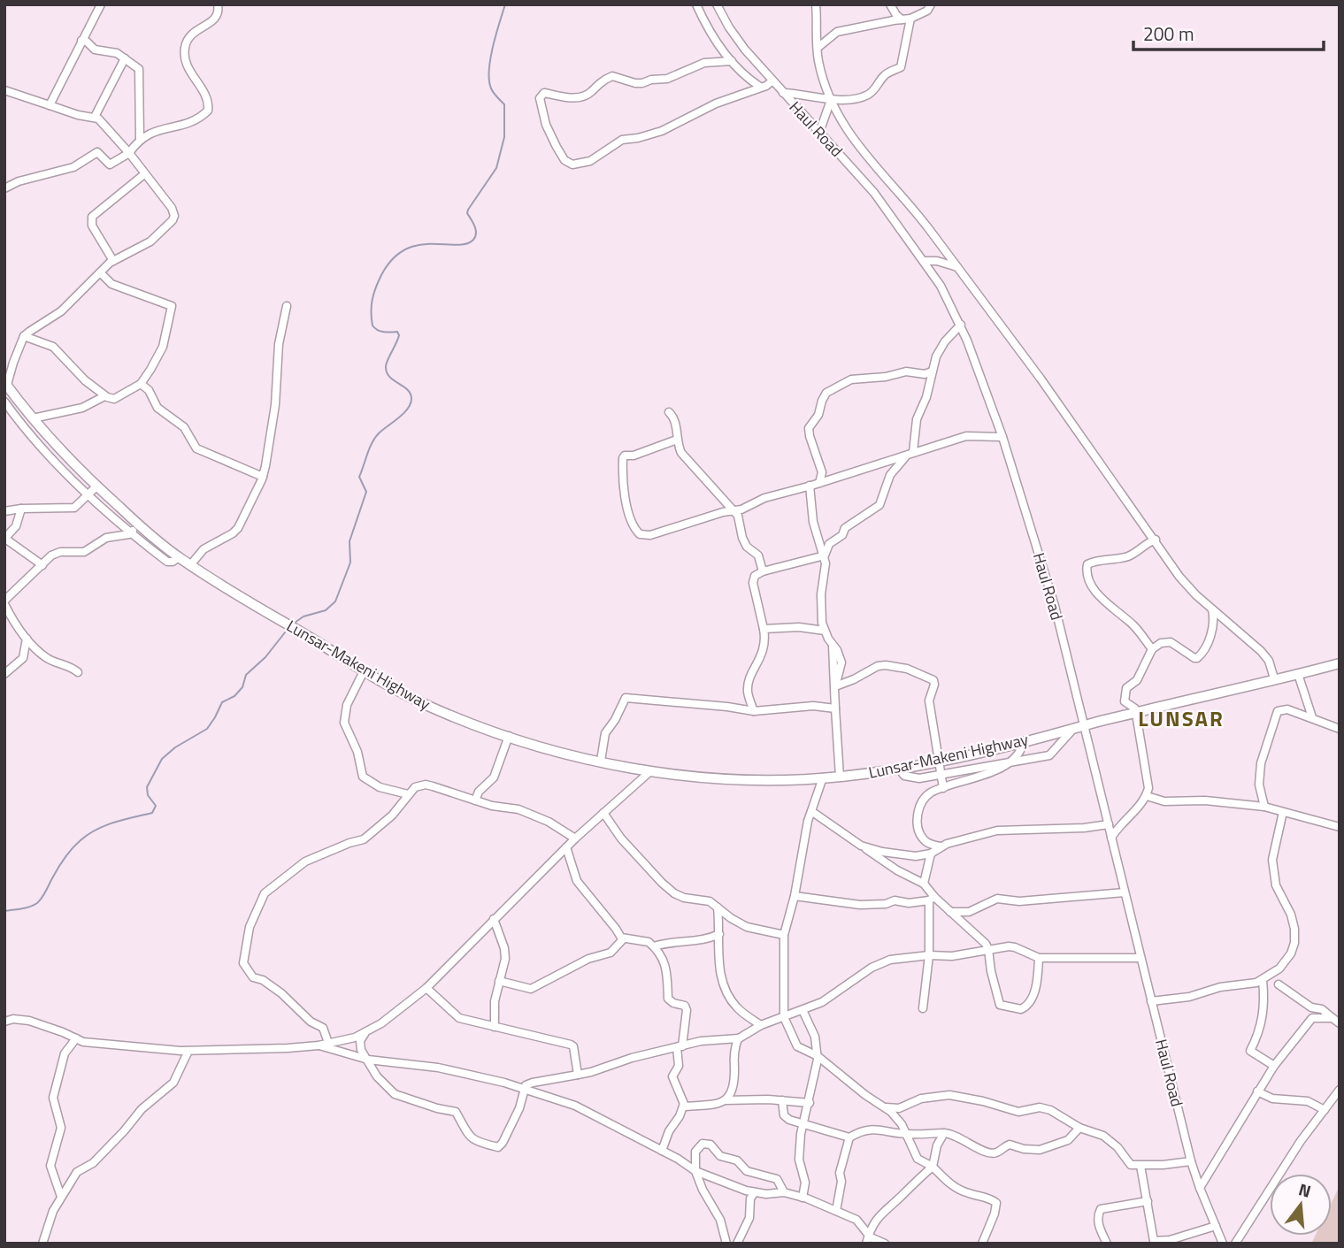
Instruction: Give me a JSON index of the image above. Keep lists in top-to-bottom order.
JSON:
{
  "streets": {
    "main road": ["Lunsar-Makeni Highway"],
    "street": ["Haul Road"]
  },
  "crossings": [
    ["Haul Road", "Lunsar-Makeni Highway"]
  ],
  "districts": ["LUNSAR"],
  "scale_bar": "200 m",
  "north": "top"
}
